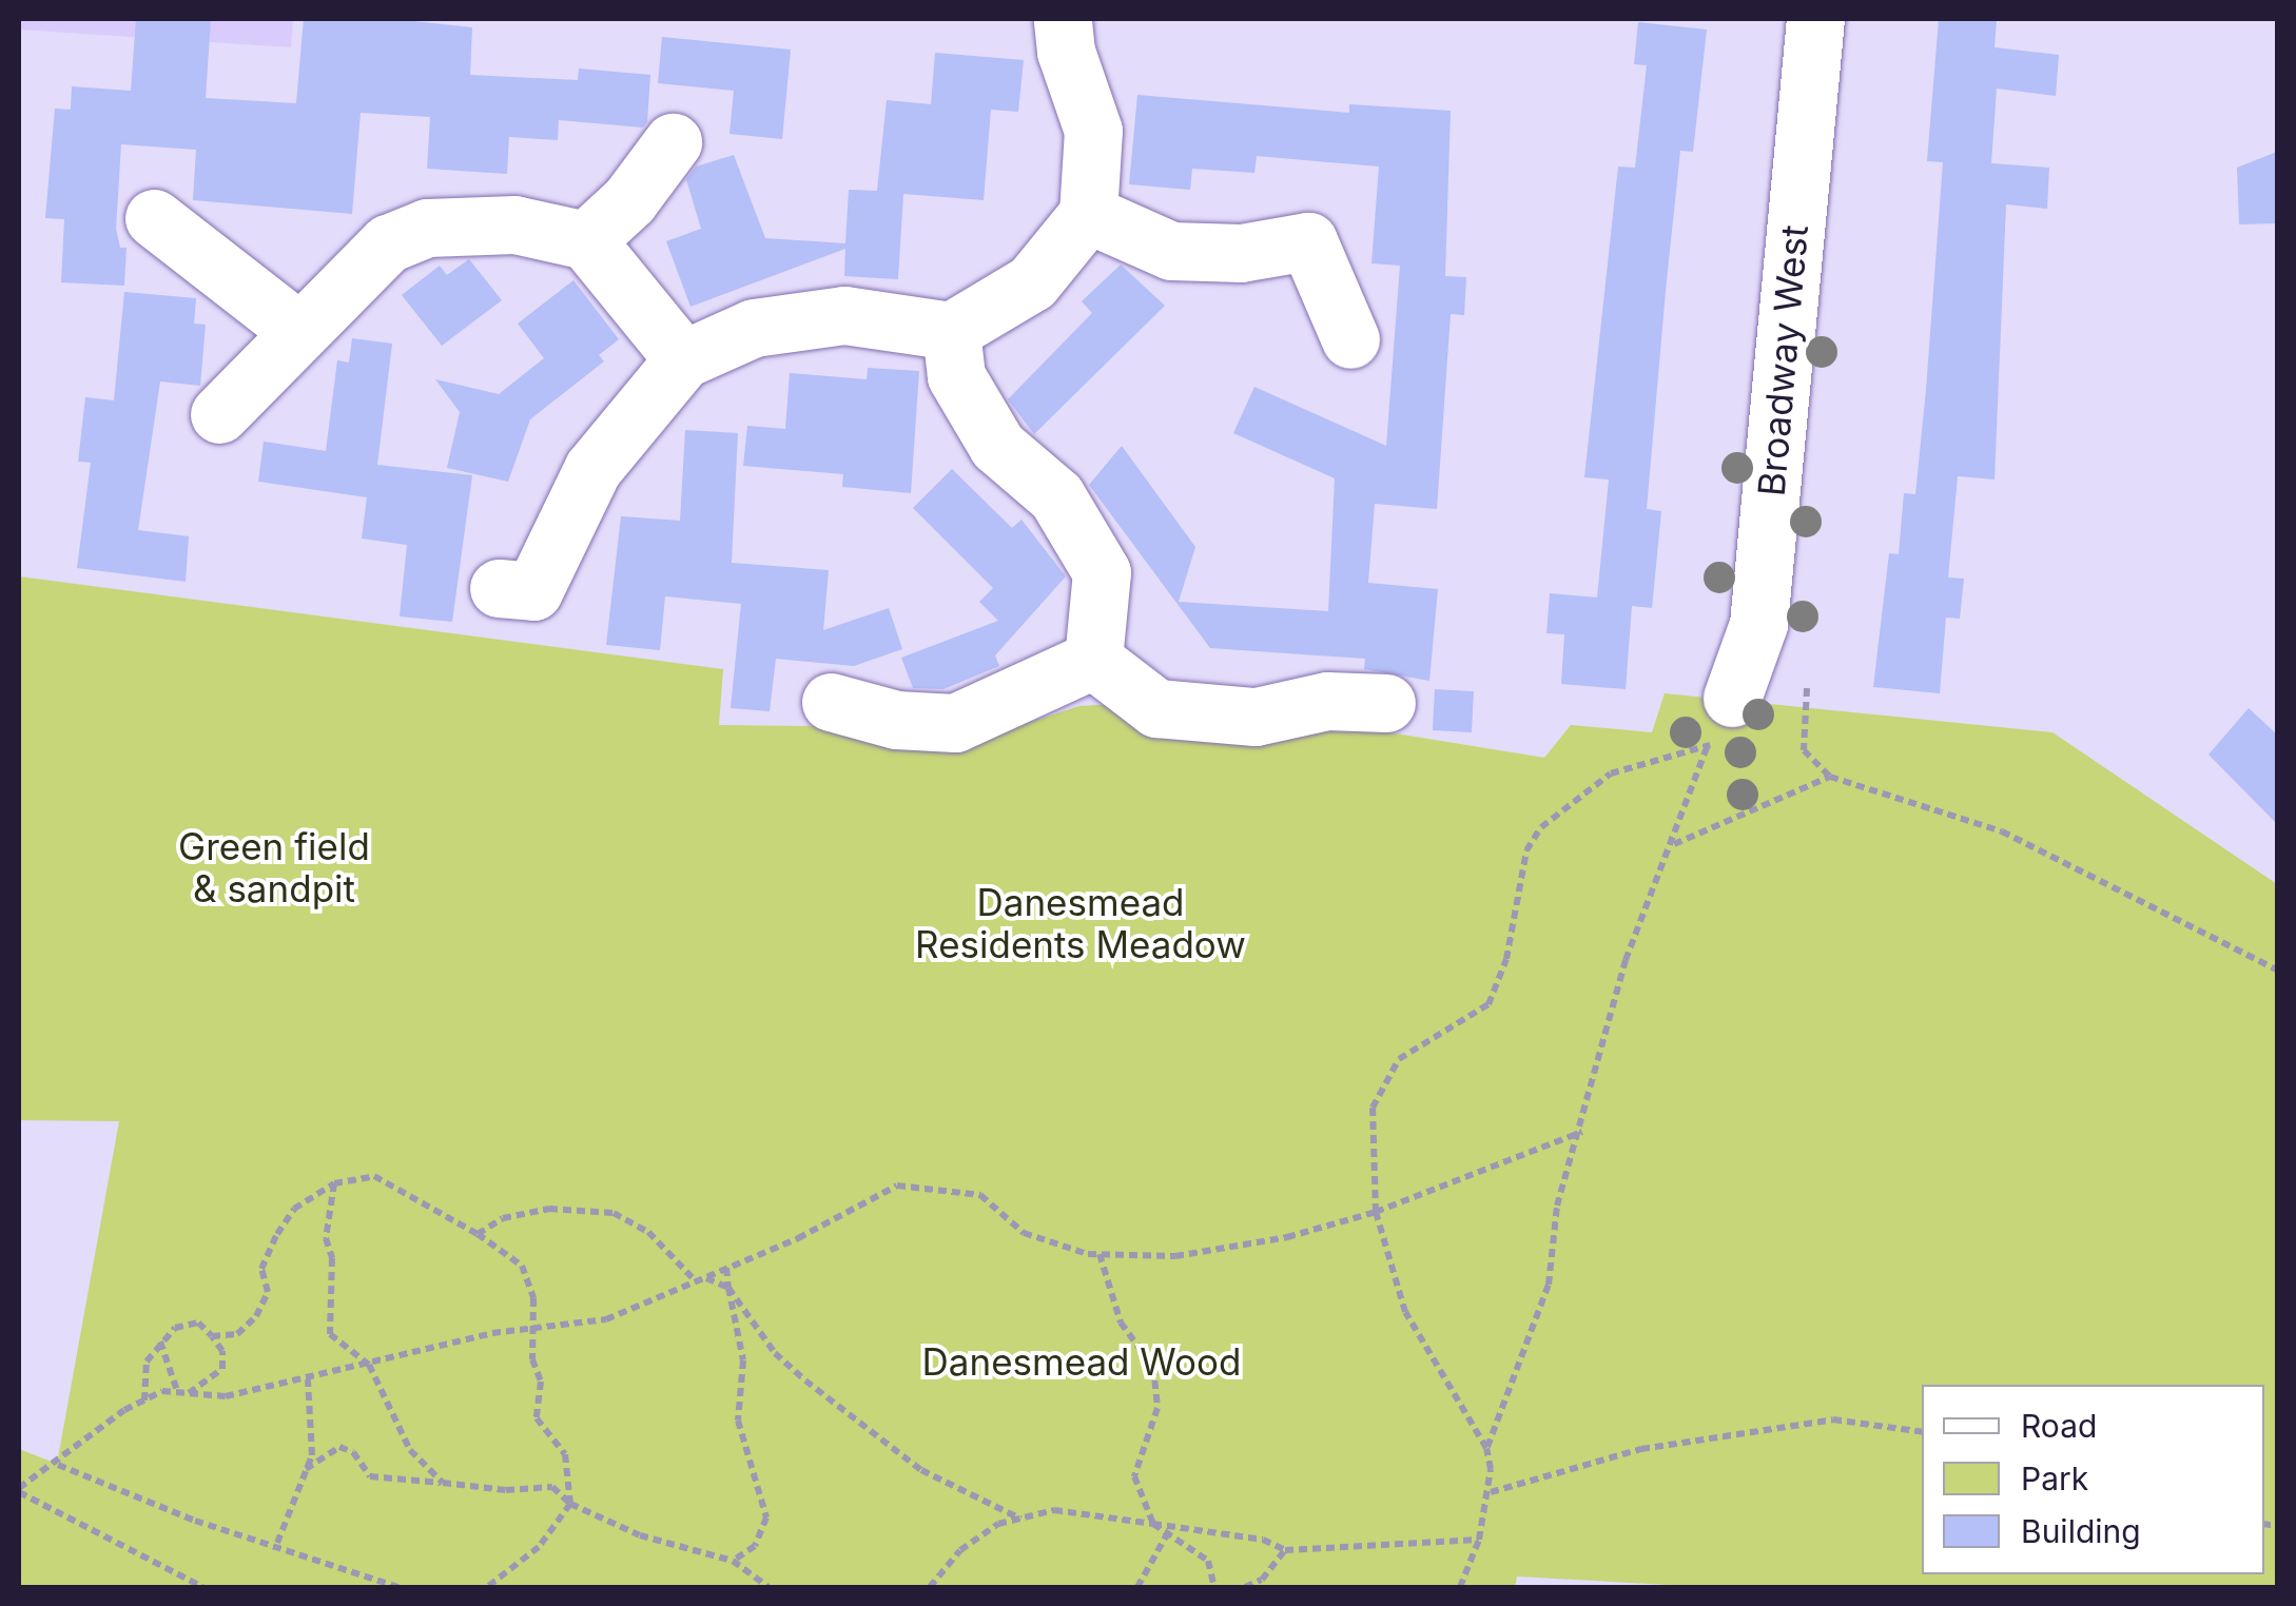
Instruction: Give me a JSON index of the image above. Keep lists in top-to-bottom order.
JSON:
{
  "streets": {
    "street": ["Broadway West"]
  },
  "parks": ["Green field & sandpit", "Danesmead Residents Meadow", "Danesmead Wood"],
  "legend": ["Road", "Park", "Building"]
}
